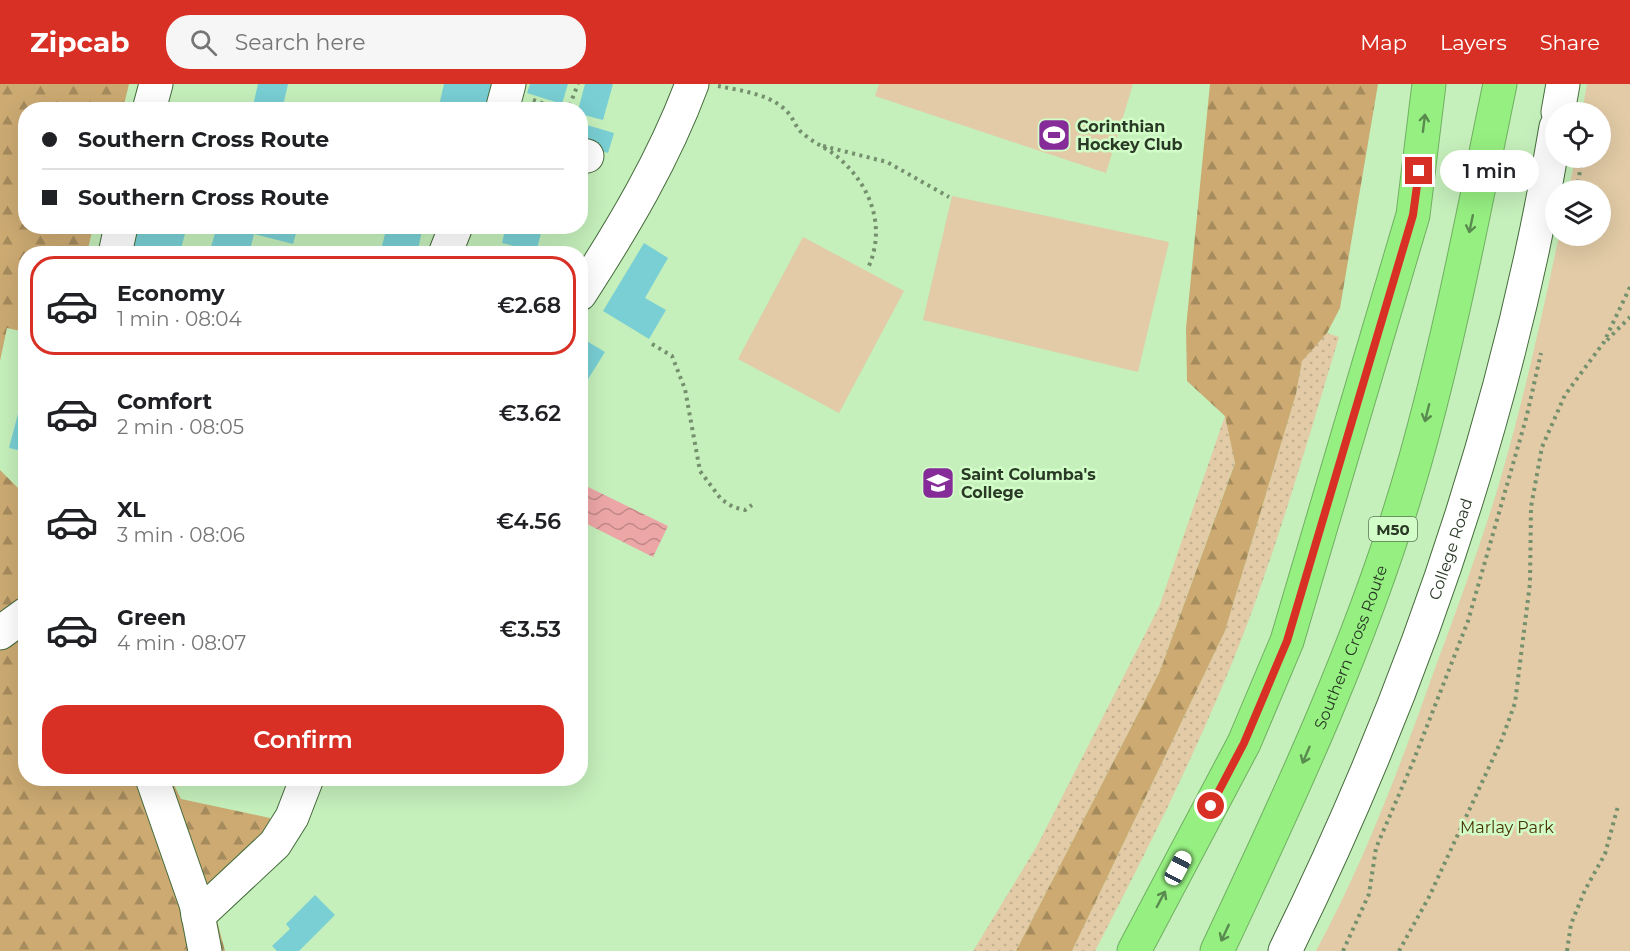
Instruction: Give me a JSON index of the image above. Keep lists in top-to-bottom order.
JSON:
{
  "streets": {
    "highway": ["M50", "Southern Cross Route"],
    "street": ["College Road"]
  },
  "parks": ["Marlay Park"],
  "places": {
    "sports": ["Corinthian Hockey Club"],
    "school or university": ["Saint Columba's College"]
  },
  "page": {
    "header": "Zipcab",
    "search": "Search here",
    "nav": ["Map", "Layers", "Share"],
    "banner": ["Southern Cross Route", "Southern Cross Route"],
    "bubble": "1 min",
    "list": [
      {
        "name": "Economy",
        "note": "1 min · 08:04",
        "value": "€2.68"
      },
      {
        "name": "Comfort",
        "note": "2 min · 08:05",
        "value": "€3.62"
      },
      {
        "name": "XL",
        "note": "3 min · 08:06",
        "value": "€4.56"
      },
      {
        "name": "Green",
        "note": "4 min · 08:07",
        "value": "€3.53"
      }
    ],
    "buttons": "Confirm"
  }
}
